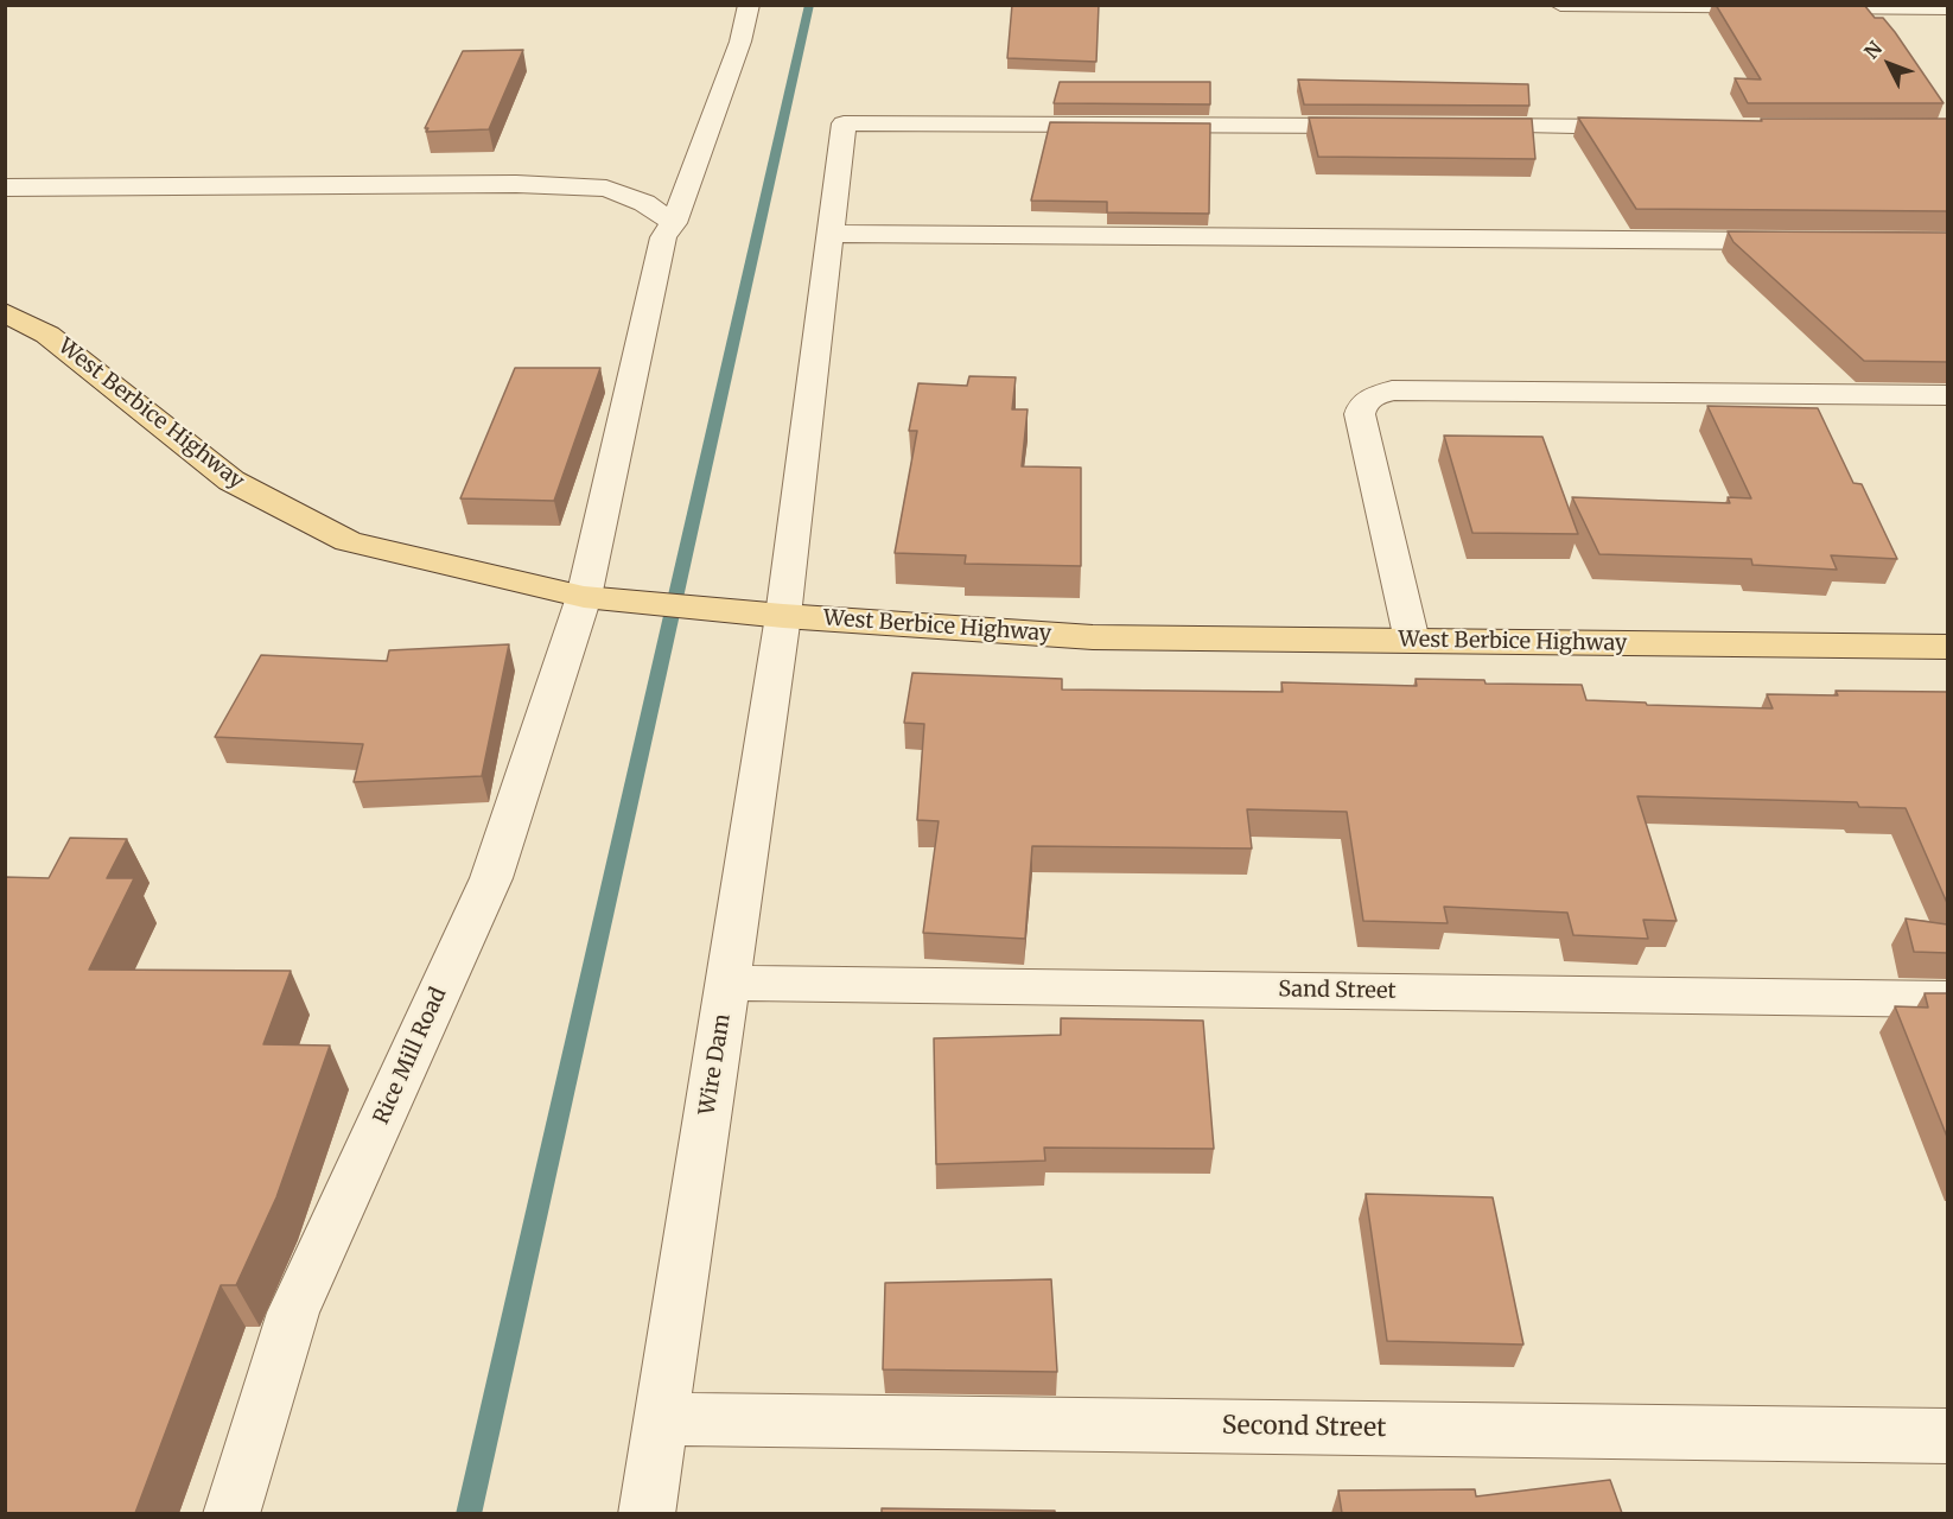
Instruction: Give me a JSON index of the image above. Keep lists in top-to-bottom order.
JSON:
{
  "streets": {
    "main road": ["West Berbice Highway"],
    "street": [
      "Sand Street",
      "Rice Mill Road",
      "Wire Dam",
      "Second Street"
    ]
  },
  "crossings": [
    ["West Berbice Highway", "Rice Mill Road"],
    ["West Berbice Highway", "Wire Dam"],
    ["Sand Street", "Wire Dam"],
    ["Wire Dam", "Second Street"]
  ],
  "north": "top left"
}
